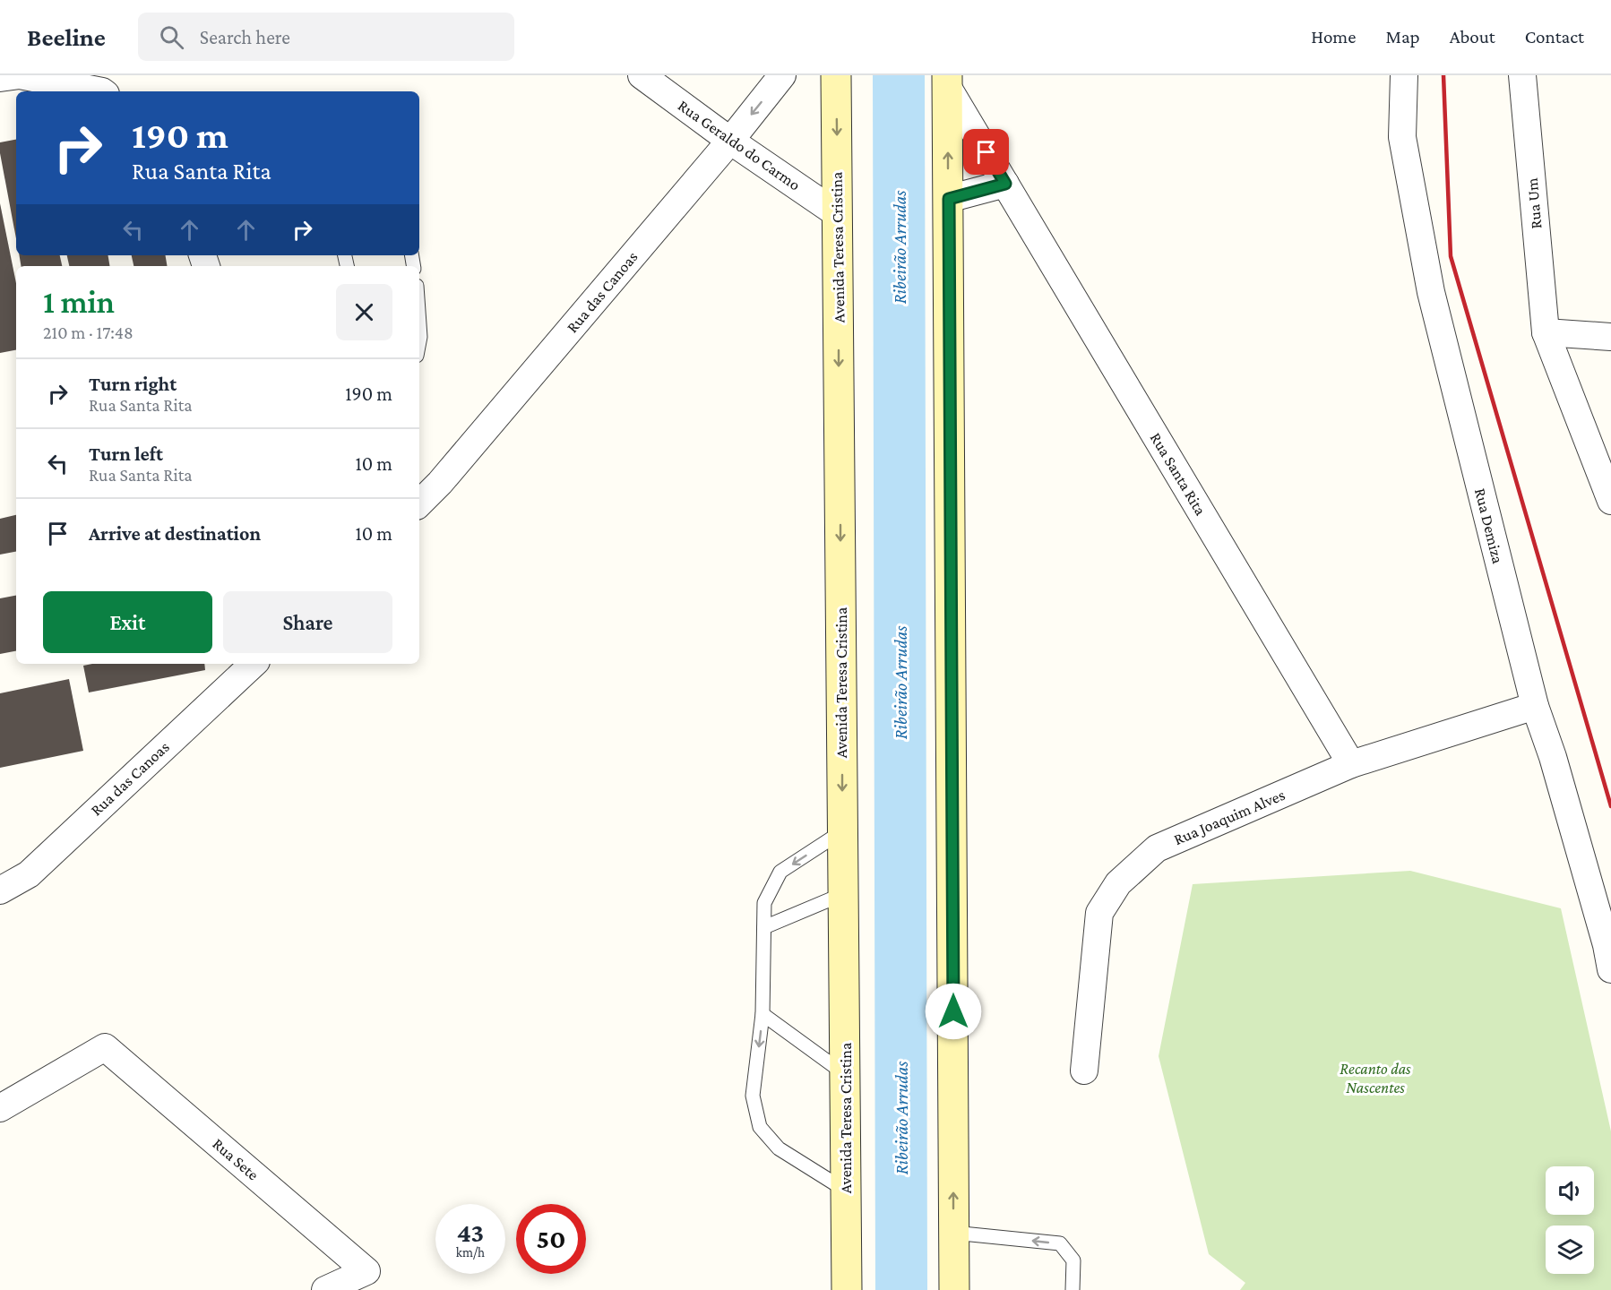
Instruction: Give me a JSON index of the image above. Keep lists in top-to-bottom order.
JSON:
{
  "streets": {
    "main road": ["Avenida Teresa Cristina"],
    "street": [
      "Rua Geraldo do Carmo",
      "Rua Um",
      "Rua das Canoas",
      "Rua Santa Rita",
      "Rua Demiza",
      "Rua Joaquim Alves",
      "Rua Sete"
    ]
  },
  "crossings": [
    ["Rua Geraldo do Carmo", "Avenida Teresa Cristina"],
    ["Rua Geraldo do Carmo", "Rua das Canoas"],
    ["Rua Santa Rita", "Rua Joaquim Alves"],
    ["Rua Demiza", "Rua Joaquim Alves"]
  ],
  "water": ["Ribeirão Arrudas"],
  "parks": ["Recanto das Nascentes"],
  "page": {
    "header": "Beeline",
    "search": "Search here",
    "nav": [
      "Home",
      "Map",
      "About",
      "Contact"
    ],
    "turn": ["190 m", "Rua Santa Rita"],
    "heading": ["1 min", "210 m · 17:48"],
    "list": [
      {
        "name": "Turn right",
        "note": "Rua Santa Rita",
        "value": "190 m"
      },
      {
        "name": "Turn left",
        "note": "Rua Santa Rita",
        "value": "10 m"
      },
      {
        "name": "Arrive at destination",
        "value": "10 m"
      }
    ],
    "buttons": ["Exit", "Share"],
    "speed": "43 km/h",
    "limit": "50"
  }
}
